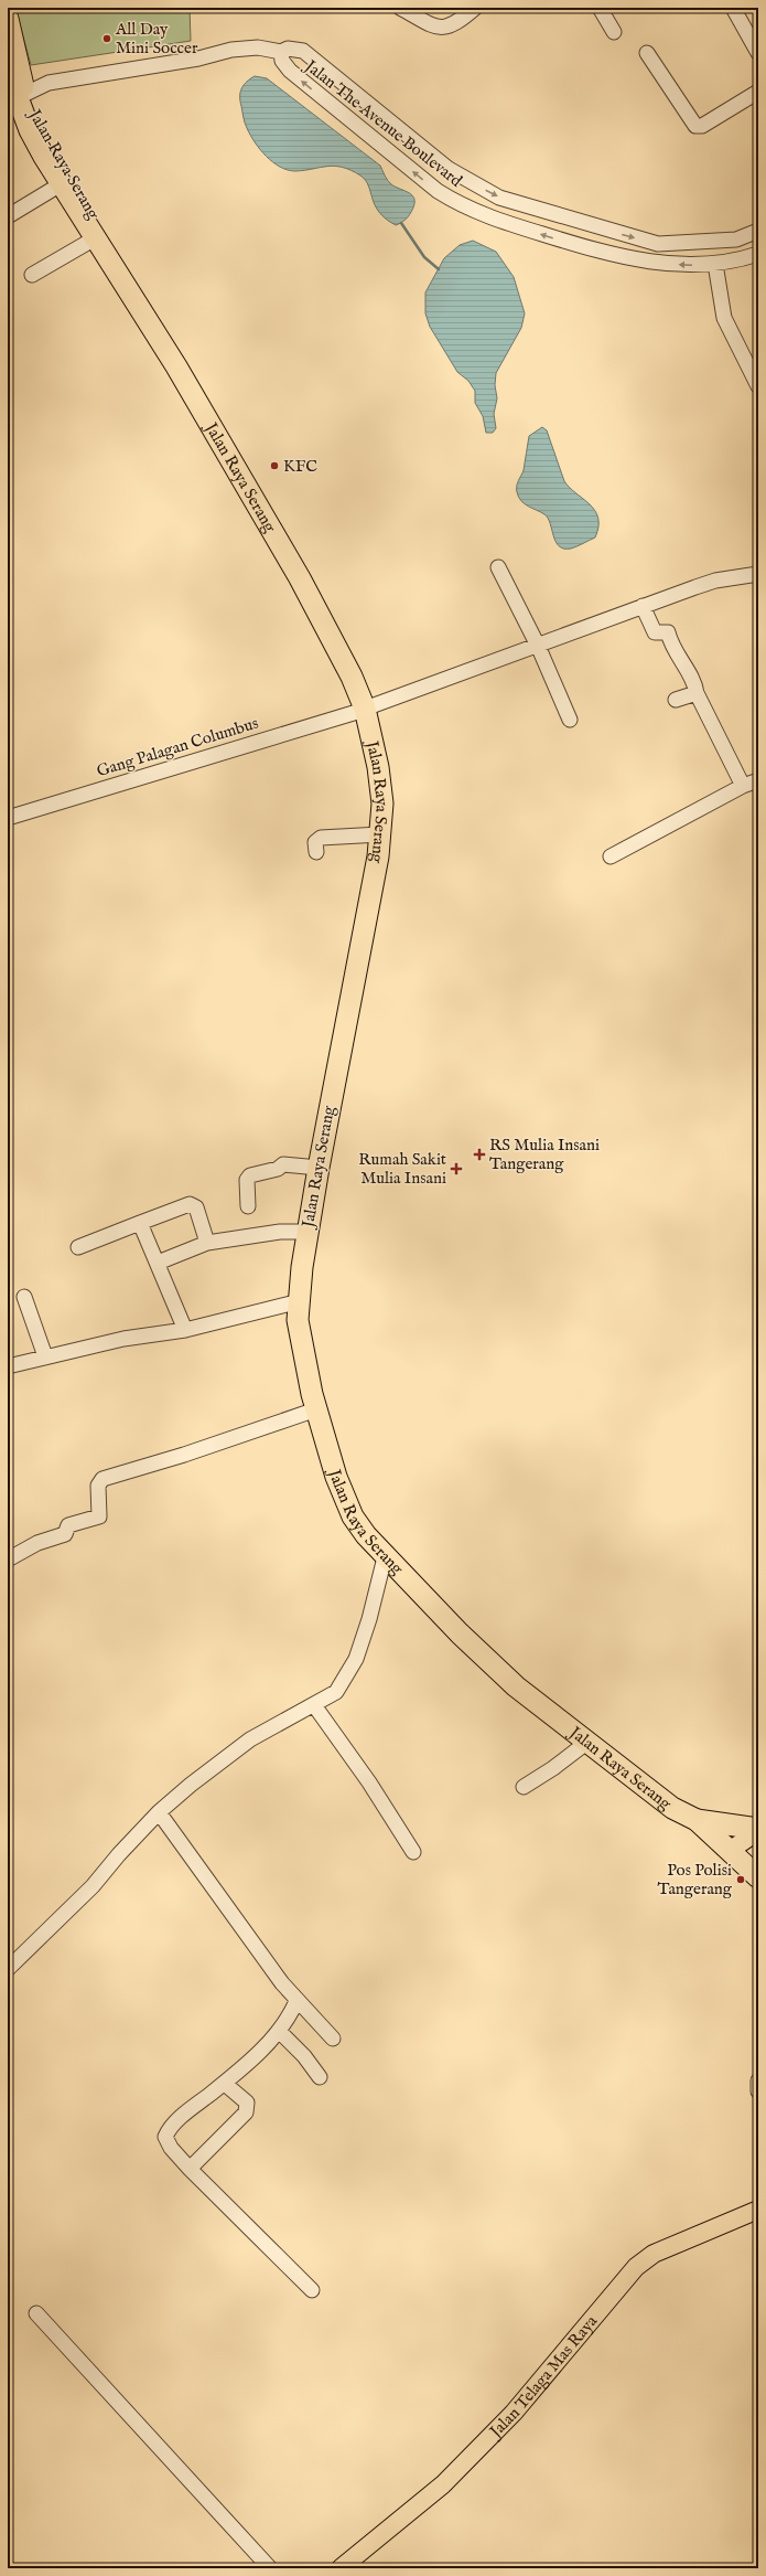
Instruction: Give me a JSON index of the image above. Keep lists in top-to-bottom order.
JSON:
{
  "streets": {
    "highway": ["Jalan Raya Serang"],
    "main road": ["Jalan Telaga Mas Raya"],
    "street": ["Jalan The Avenue Boulevard", "Gang Palagan Columbus"]
  },
  "crossings": [
    ["Jalan The Avenue Boulevard", "Jalan Raya Serang"],
    ["Jalan Raya Serang", "Gang Palagan Columbus"]
  ],
  "places": {
    "other": ["All Day Mini Soccer", "KFC", "Pos Polisi Tangerang"],
    "health": ["RS Mulia Insani Tangerang", "Rumah Sakit Mulia Insani"]
  }
}
